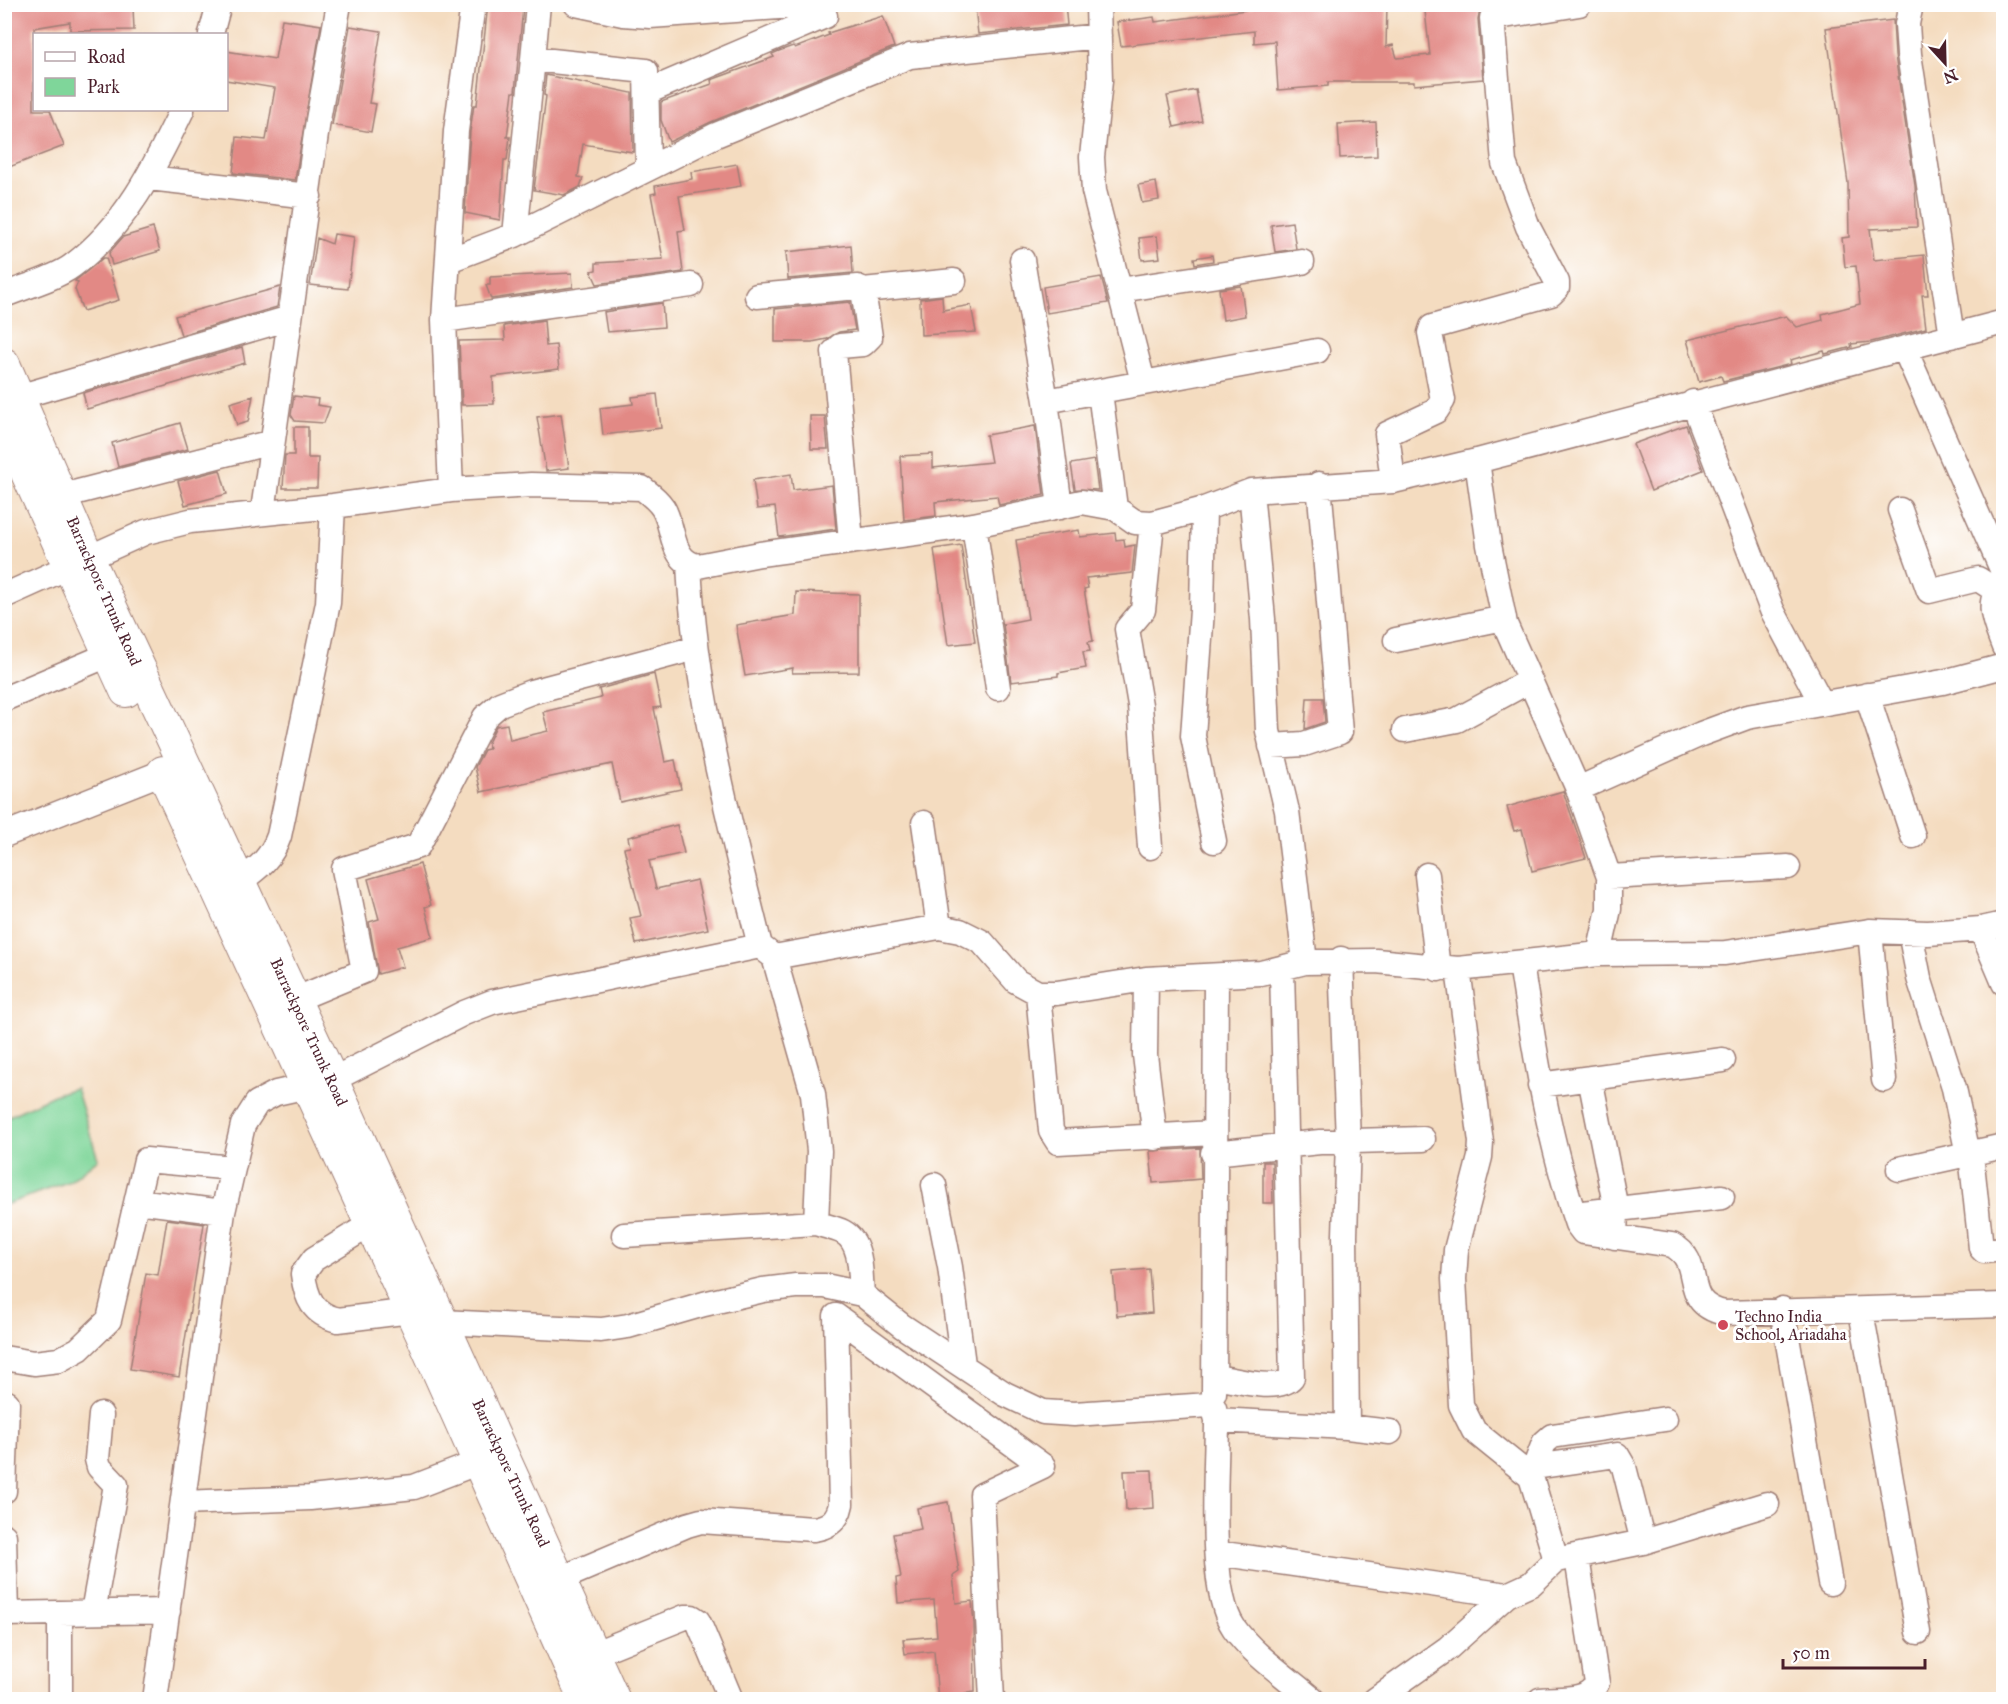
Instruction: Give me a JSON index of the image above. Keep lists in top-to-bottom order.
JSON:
{
  "streets": {
    "main road": ["Barrackpore Trunk Road"]
  },
  "places": ["Techno India School, Ariadaha"],
  "legend": ["Road", "Park"],
  "scale_bar": "50 m",
  "north": "bottom"
}
